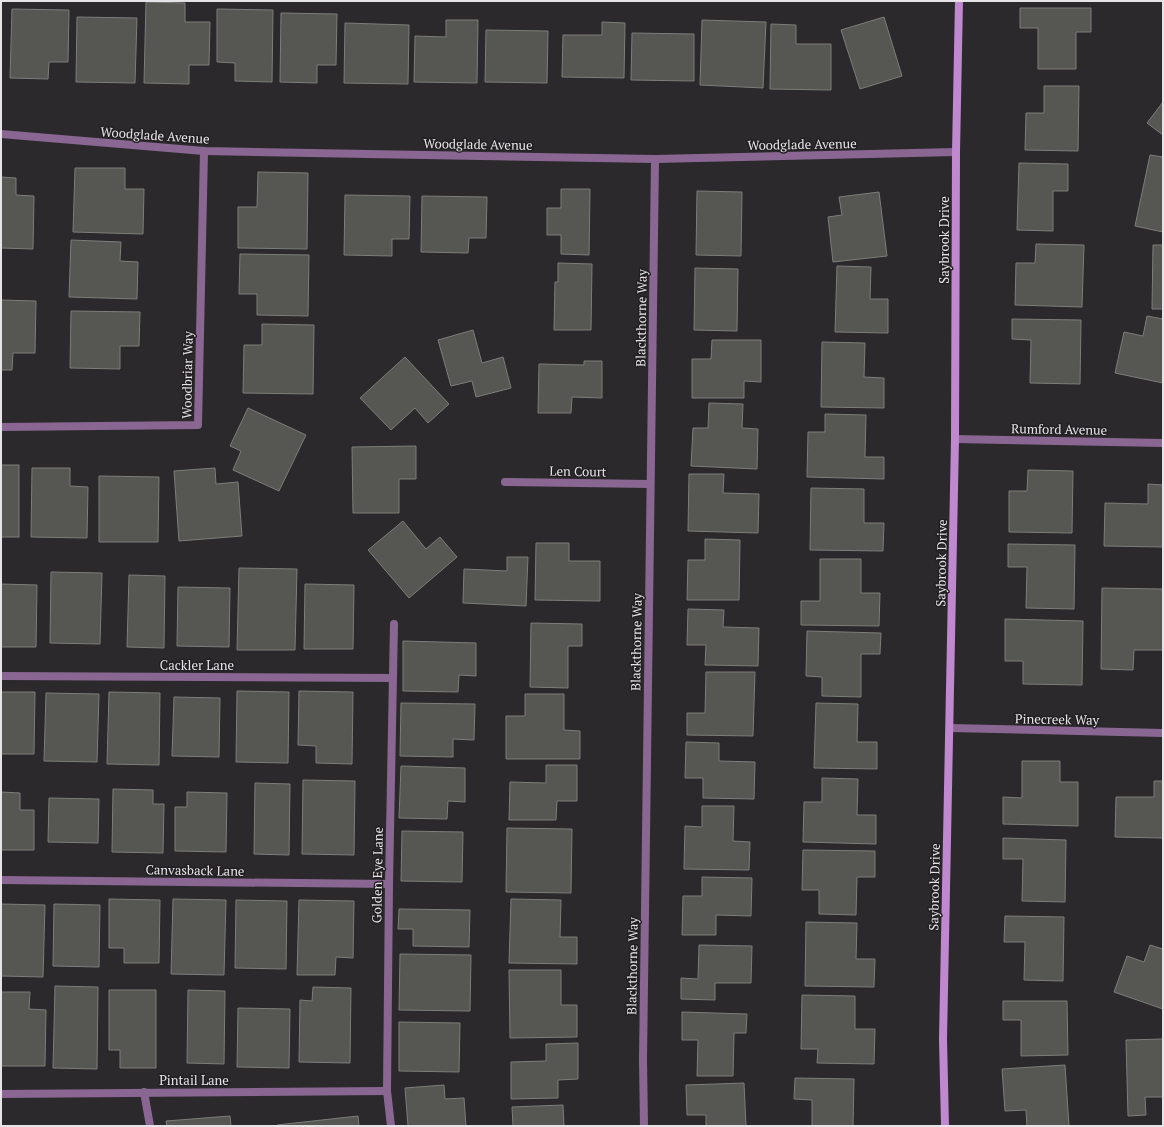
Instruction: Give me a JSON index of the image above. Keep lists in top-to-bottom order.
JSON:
{
  "streets": {
    "street": [
      "Woodglade Avenue",
      "Saybrook Drive",
      "Blackthorne Way",
      "Woodbriar Way",
      "Rumford Avenue",
      "Len Court",
      "Cackler Lane",
      "Pinecreek Way",
      "Canvasback Lane",
      "Golden Eye Lane",
      "Pintail Lane"
    ]
  },
  "crossings": [
    ["Woodglade Avenue", "Saybrook Drive"],
    ["Woodglade Avenue", "Blackthorne Way"],
    ["Woodglade Avenue", "Woodbriar Way"],
    ["Saybrook Drive", "Rumford Avenue"],
    ["Saybrook Drive", "Pinecreek Way"],
    ["Blackthorne Way", "Len Court"],
    ["Cackler Lane", "Golden Eye Lane"],
    ["Canvasback Lane", "Golden Eye Lane"],
    ["Golden Eye Lane", "Pintail Lane"]
  ]
}
